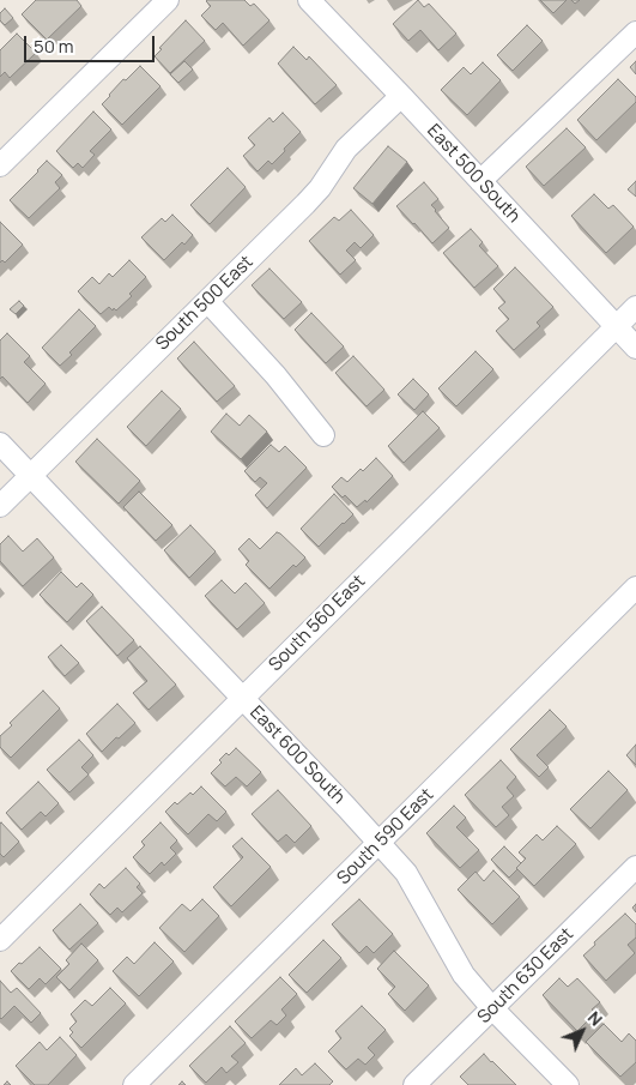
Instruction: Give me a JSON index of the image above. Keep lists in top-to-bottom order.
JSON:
{
  "streets": {
    "street": [
      "East 500 South",
      "South 500 East",
      "South 560 East",
      "East 600 South",
      "South 590 East",
      "South 630 East"
    ]
  },
  "crossings": [
    ["East 500 South", "South 500 East"],
    ["East 500 South", "South 560 East"],
    ["South 500 East", "East 600 South"],
    ["South 560 East", "East 600 South"],
    ["East 600 South", "South 590 East"],
    ["East 600 South", "South 630 East"]
  ],
  "scale_bar": "50 m",
  "north": "top right"
}
